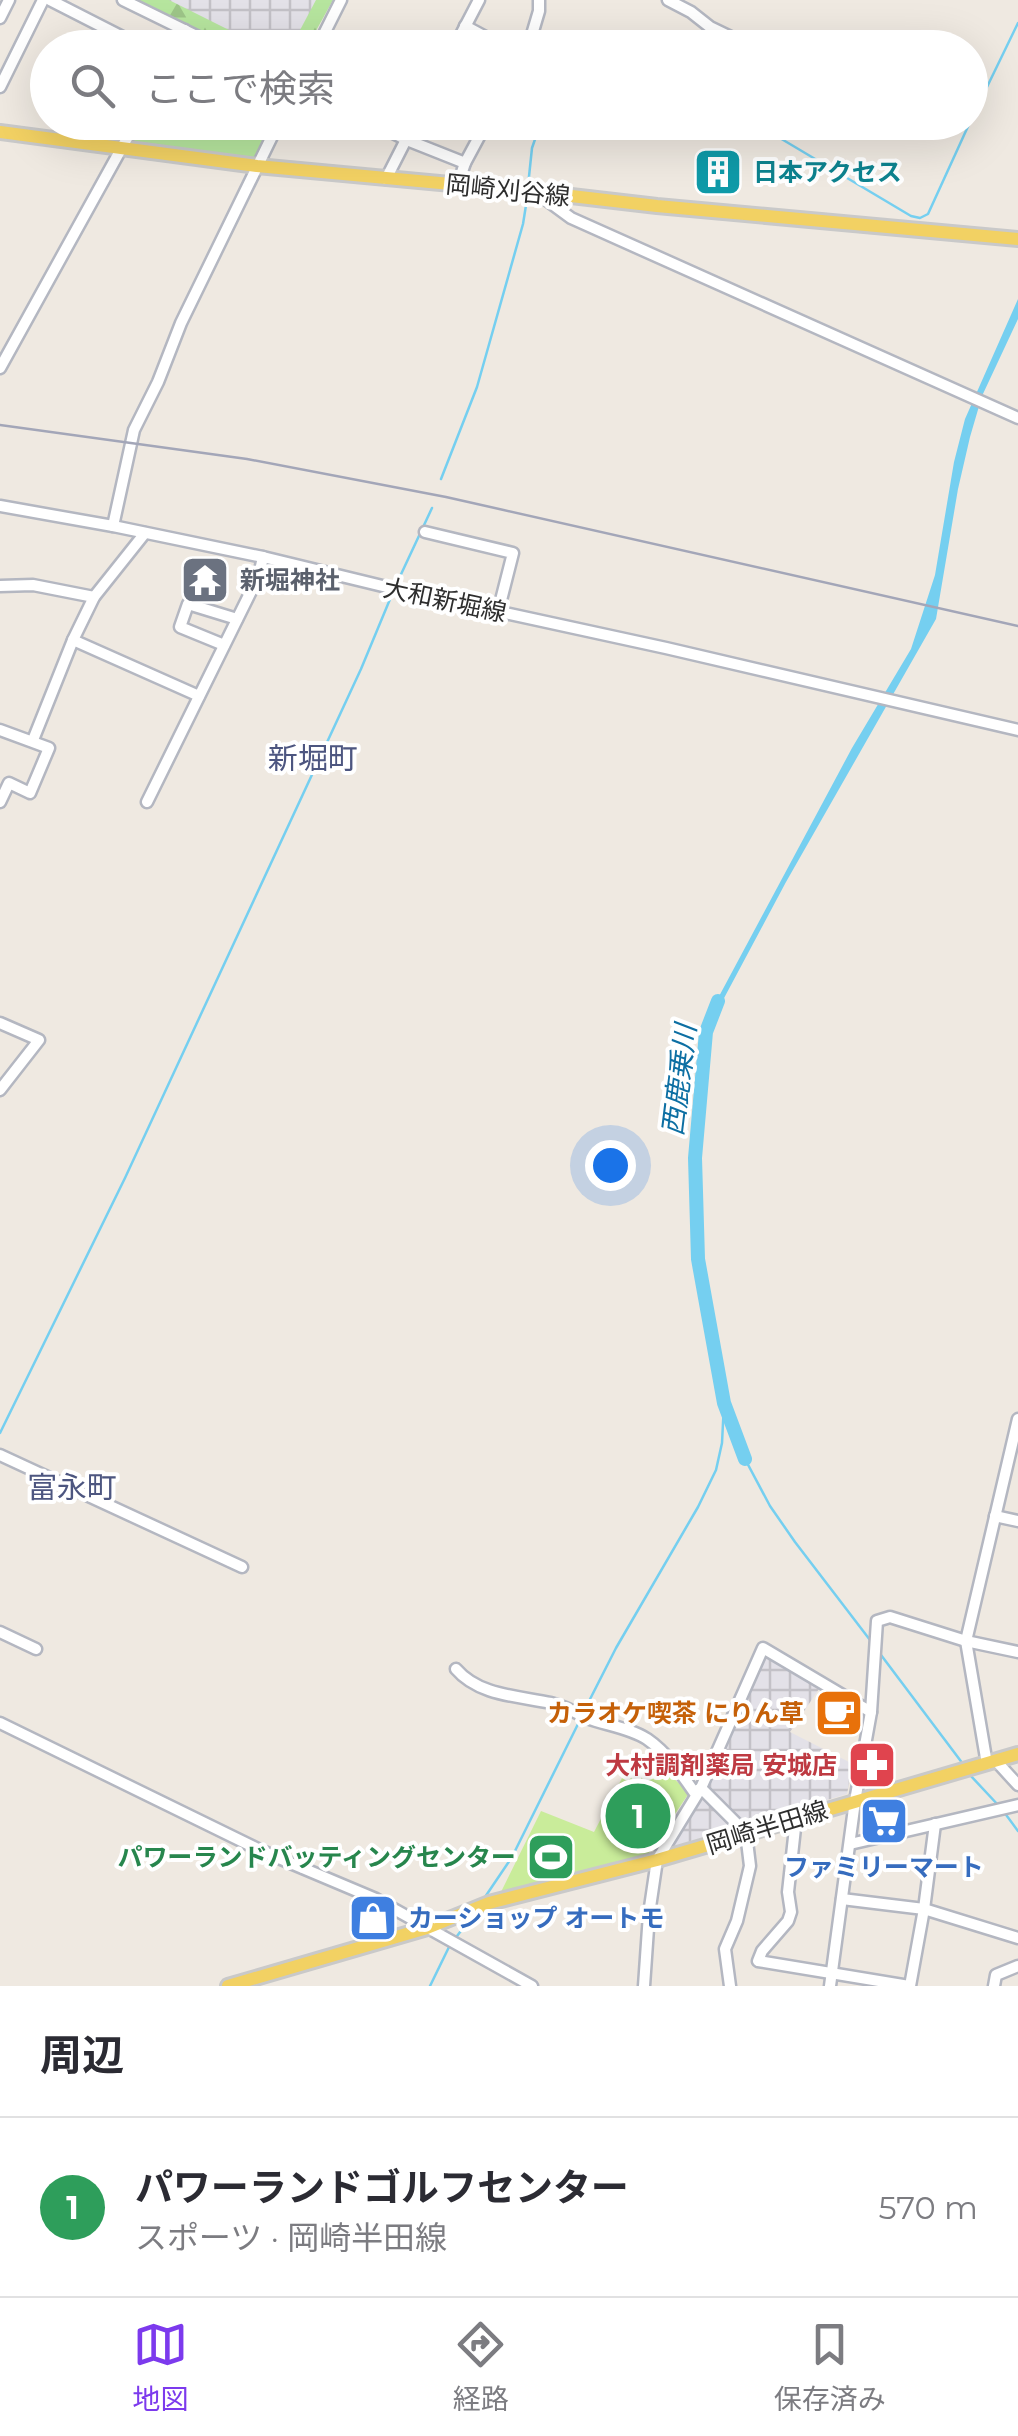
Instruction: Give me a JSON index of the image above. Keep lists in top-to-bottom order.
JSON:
{
  "streets": {
    "main road": ["岡崎刈谷線", "岡崎半田線"],
    "street": ["大和新堀線"]
  },
  "districts": ["新堀町", "富永町"],
  "water": ["西鹿乗川"],
  "places": {
    "building": ["日本アクセス"],
    "temple": ["新堀神社"],
    "cafe": ["カラオケ喫茶 にりん草"],
    "pharmacy": ["大村調剤薬局 安城店"],
    "supermarket": ["ファミリーマート"],
    "sports": ["パワーランドバッティングセンター"],
    "shop": ["カーショップ オートモ"]
  },
  "page": {
    "search": "ここで検索",
    "pins": "1",
    "heading": "周辺",
    "list": [
      {
        "mark": "1",
        "name": "パワーランドゴルフセンター",
        "note": "スポーツ · 岡崎半田線",
        "value": "570 m"
      }
    ],
    "nav": ["地図", "経路", "保存済み"]
  }
}
